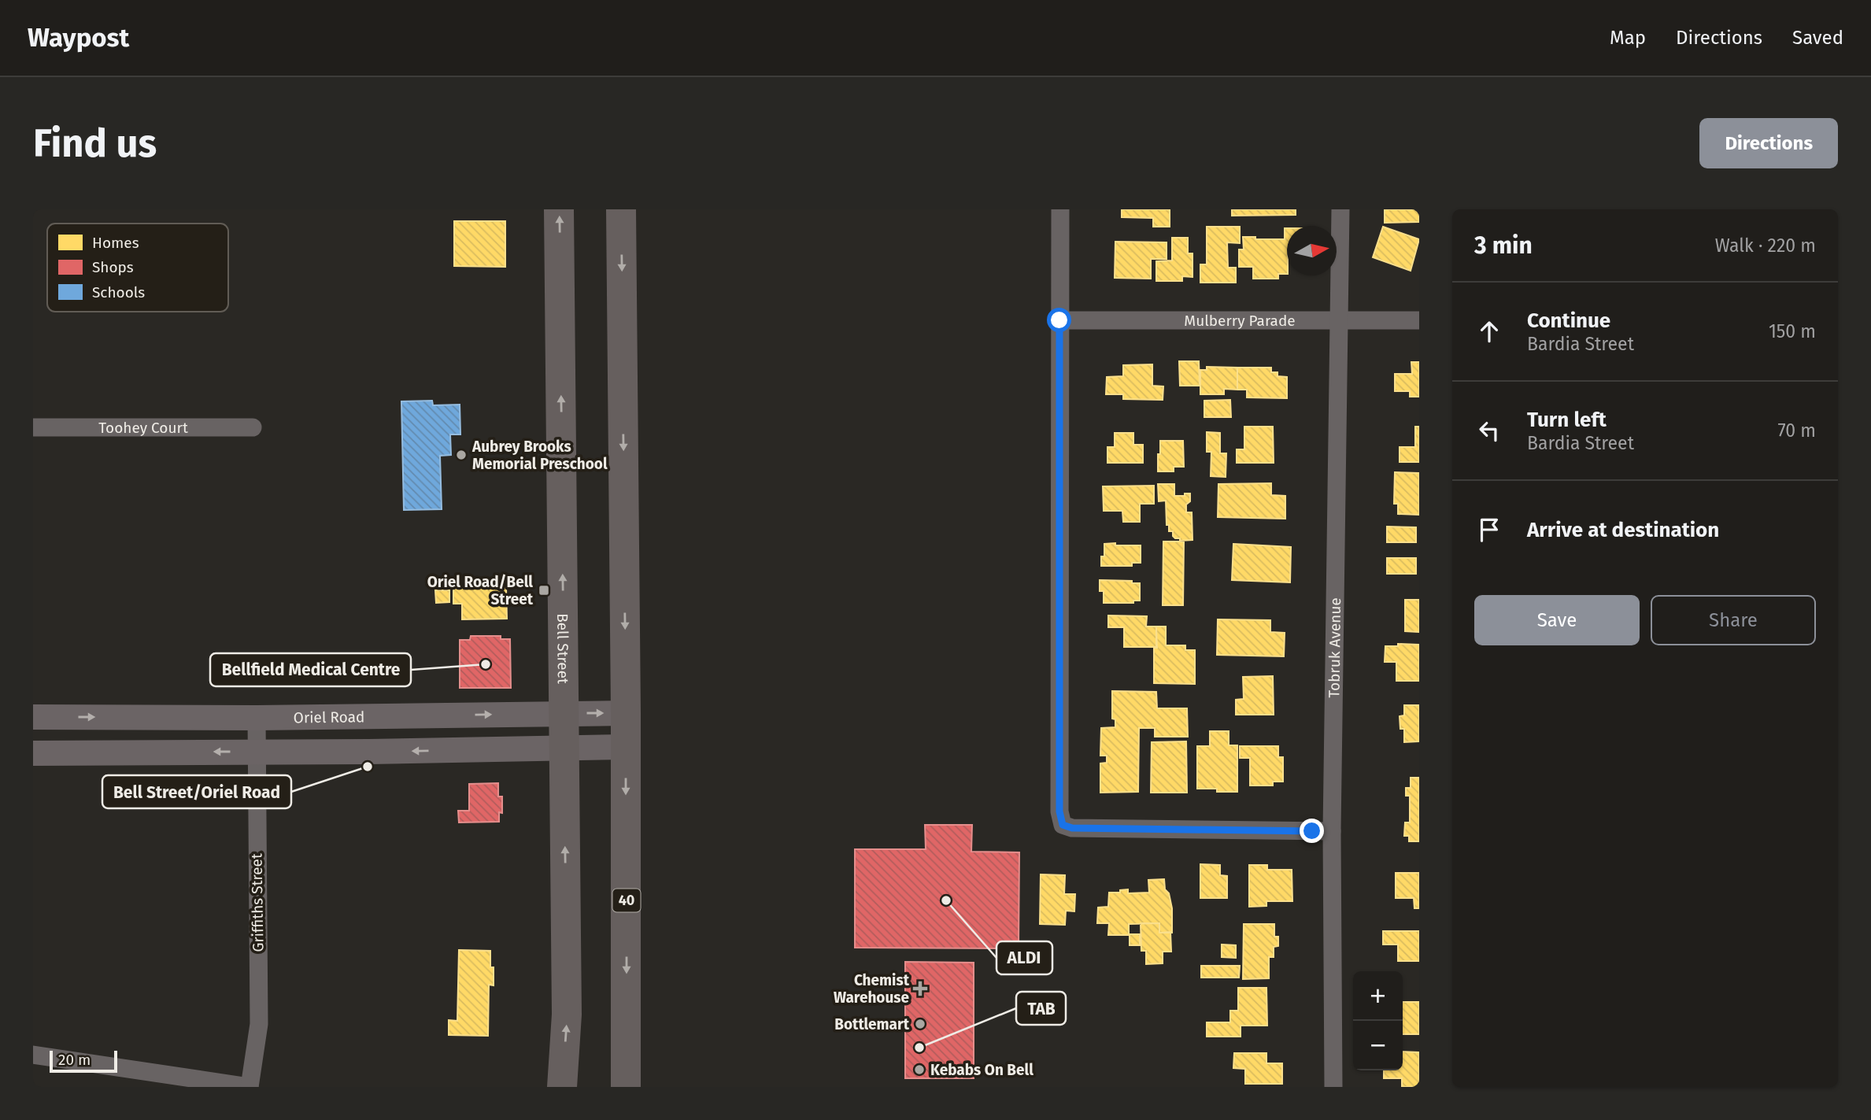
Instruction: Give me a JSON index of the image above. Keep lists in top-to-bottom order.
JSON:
{
  "streets": {
    "highway": ["Bell Street", "40"],
    "main road": ["Oriel Road"],
    "street": [
      "Mulberry Parade",
      "Toohey Court",
      "Tobruk Avenue",
      "Griffiths Street"
    ]
  },
  "crossings": [
    ["Mulberry Parade", "Tobruk Avenue"],
    ["Bell Street", "Oriel Road"],
    ["Oriel Road", "40"],
    ["Oriel Road", "Griffiths Street"]
  ],
  "places": {
    "other": [
      "Aubrey Brooks Memorial Preschool",
      "Bellfield Medical Centre",
      "Bell Street/Oriel Road",
      "ALDI",
      "Bottlemart",
      "TAB",
      "Kebabs On Bell"
    ],
    "transit": ["Oriel Road/Bell Street"],
    "health": ["Chemist Warehouse"]
  },
  "legend": ["Homes", "Shops", "Schools"],
  "scale_bar": "20 m",
  "north": "right",
  "page": {
    "header": "Waypost",
    "nav": ["Map", "Directions", "Saved"],
    "buttons": [
      "Directions",
      ["Save", "Share"]
    ],
    "title": "Find us",
    "heading": ["3 min", "Walk · 220 m"],
    "list": [
      ["Continue", "Bardia Street", "150 m"],
      ["Turn left", "Bardia Street", "70 m"],
      "Arrive at destination"
    ],
    "map_buttons": ["+", "−"],
    "scale": "20 m"
  }
}
